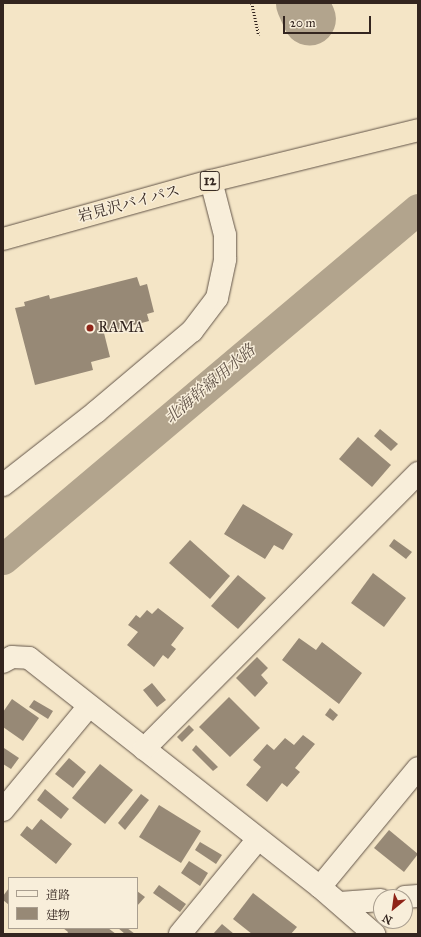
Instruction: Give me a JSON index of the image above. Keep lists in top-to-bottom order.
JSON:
{
  "streets": {
    "highway": ["12", "岩見沢バイパス"]
  },
  "water": ["北海幹線用水路"],
  "places": ["RAMA"],
  "legend": ["道路", "建物"],
  "scale_bar": "20 m",
  "north": "bottom left"
}
